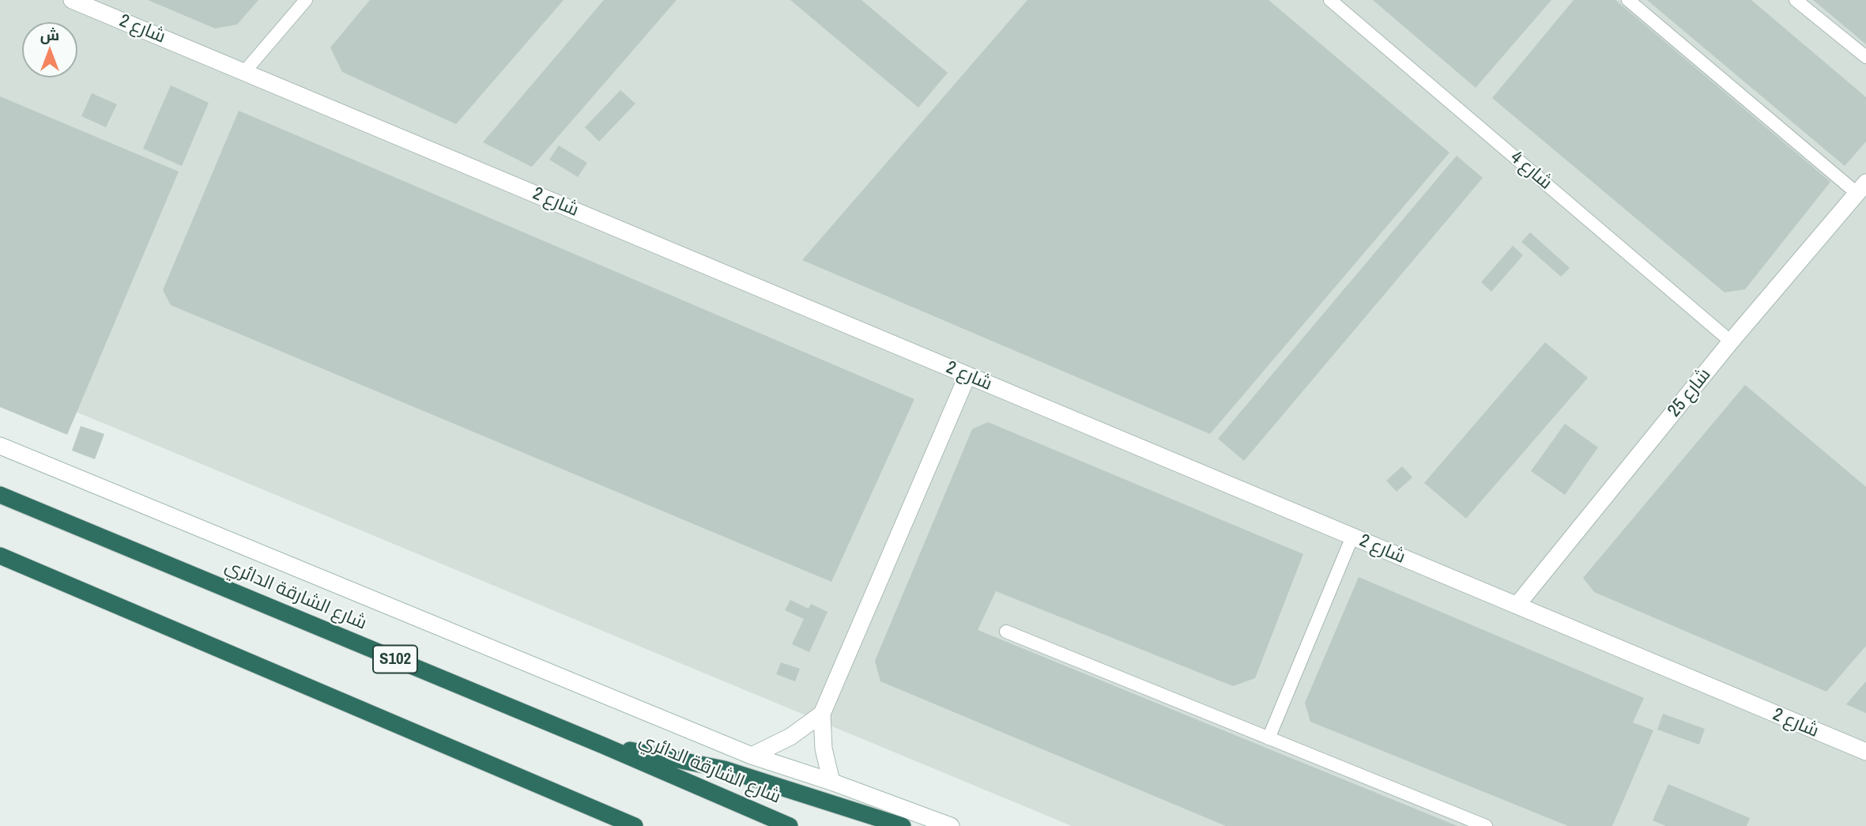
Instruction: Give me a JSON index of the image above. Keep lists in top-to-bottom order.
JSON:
{
  "streets": {
    "highway": ["شارع الشارقة الدائري", "S102"],
    "street": ["شارع 2", "شارع 25"],
    "lane": ["شارع 4"]
  },
  "crossings": [
    ["شارع 2", "شارع 25"],
    ["شارع 4", "شارع 25"]
  ],
  "north": "top"
}
